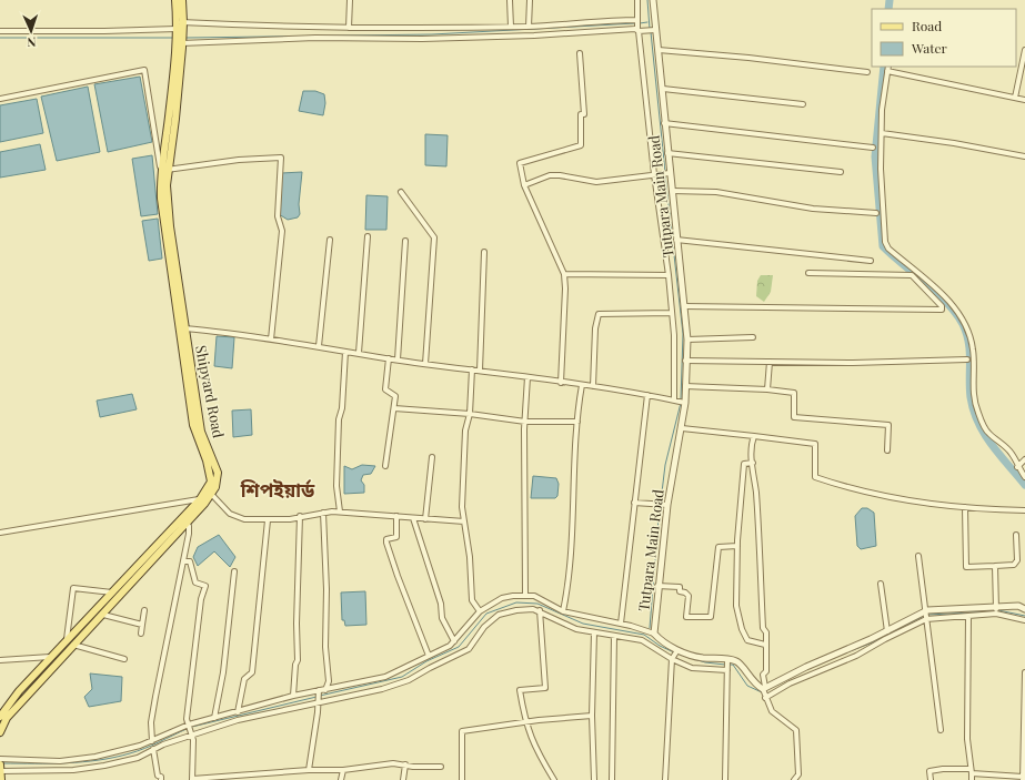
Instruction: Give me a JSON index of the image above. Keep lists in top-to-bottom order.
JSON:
{
  "streets": {
    "main road": ["Shipyard Road"],
    "street": ["Tutpara Main Road"]
  },
  "districts": ["শিপইয়ার্ড"],
  "legend": ["Road", "Water"],
  "north": "bottom"
}
